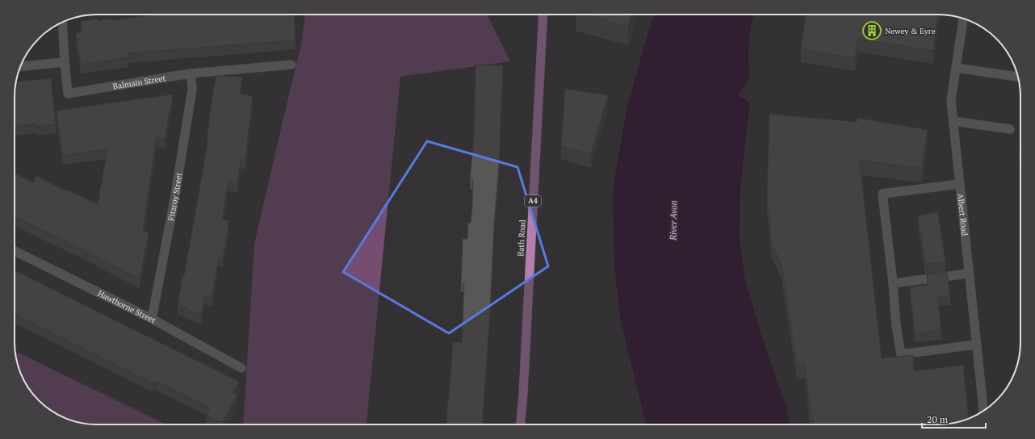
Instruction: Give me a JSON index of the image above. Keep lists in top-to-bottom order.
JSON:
{
  "streets": {
    "highway": ["A4", "Bath Road"],
    "street": [
      "Balmain Street",
      "Fitzroy Street",
      "Albert Road",
      "Hawthorne Street"
    ]
  },
  "crossings": [
    ["Balmain Street", "Fitzroy Street"],
    ["Fitzroy Street", "Hawthorne Street"]
  ],
  "water": ["River Avon"],
  "places": {
    "building": ["Newey & Eyre"]
  },
  "scale_bar": "20 m"
}
